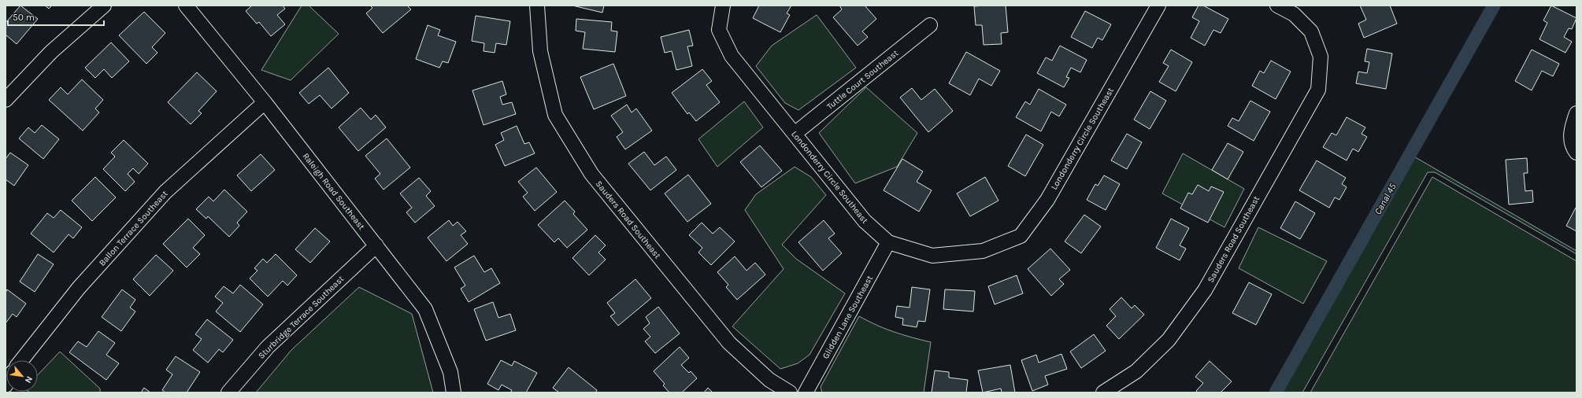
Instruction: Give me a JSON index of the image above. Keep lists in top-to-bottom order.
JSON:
{
  "streets": {
    "street": [
      "Tuttle Court Southeast",
      "Londonderry Circle Southeast",
      "Raleigh Road Southeast",
      "Sauders Road Southeast",
      "Ballon Terrace Southeast",
      "Sturbridge Terrace Southeast",
      "Glidden Lane Southeast"
    ]
  },
  "crossings": [
    ["Tuttle Court Southeast", "Londonderry Circle Southeast"],
    ["Londonderry Circle Southeast", "Glidden Lane Southeast"],
    ["Raleigh Road Southeast", "Ballon Terrace Southeast"],
    ["Raleigh Road Southeast", "Sturbridge Terrace Southeast"]
  ],
  "water": ["Canal 45"],
  "scale_bar": "50 m",
  "north": "bottom right"
}
